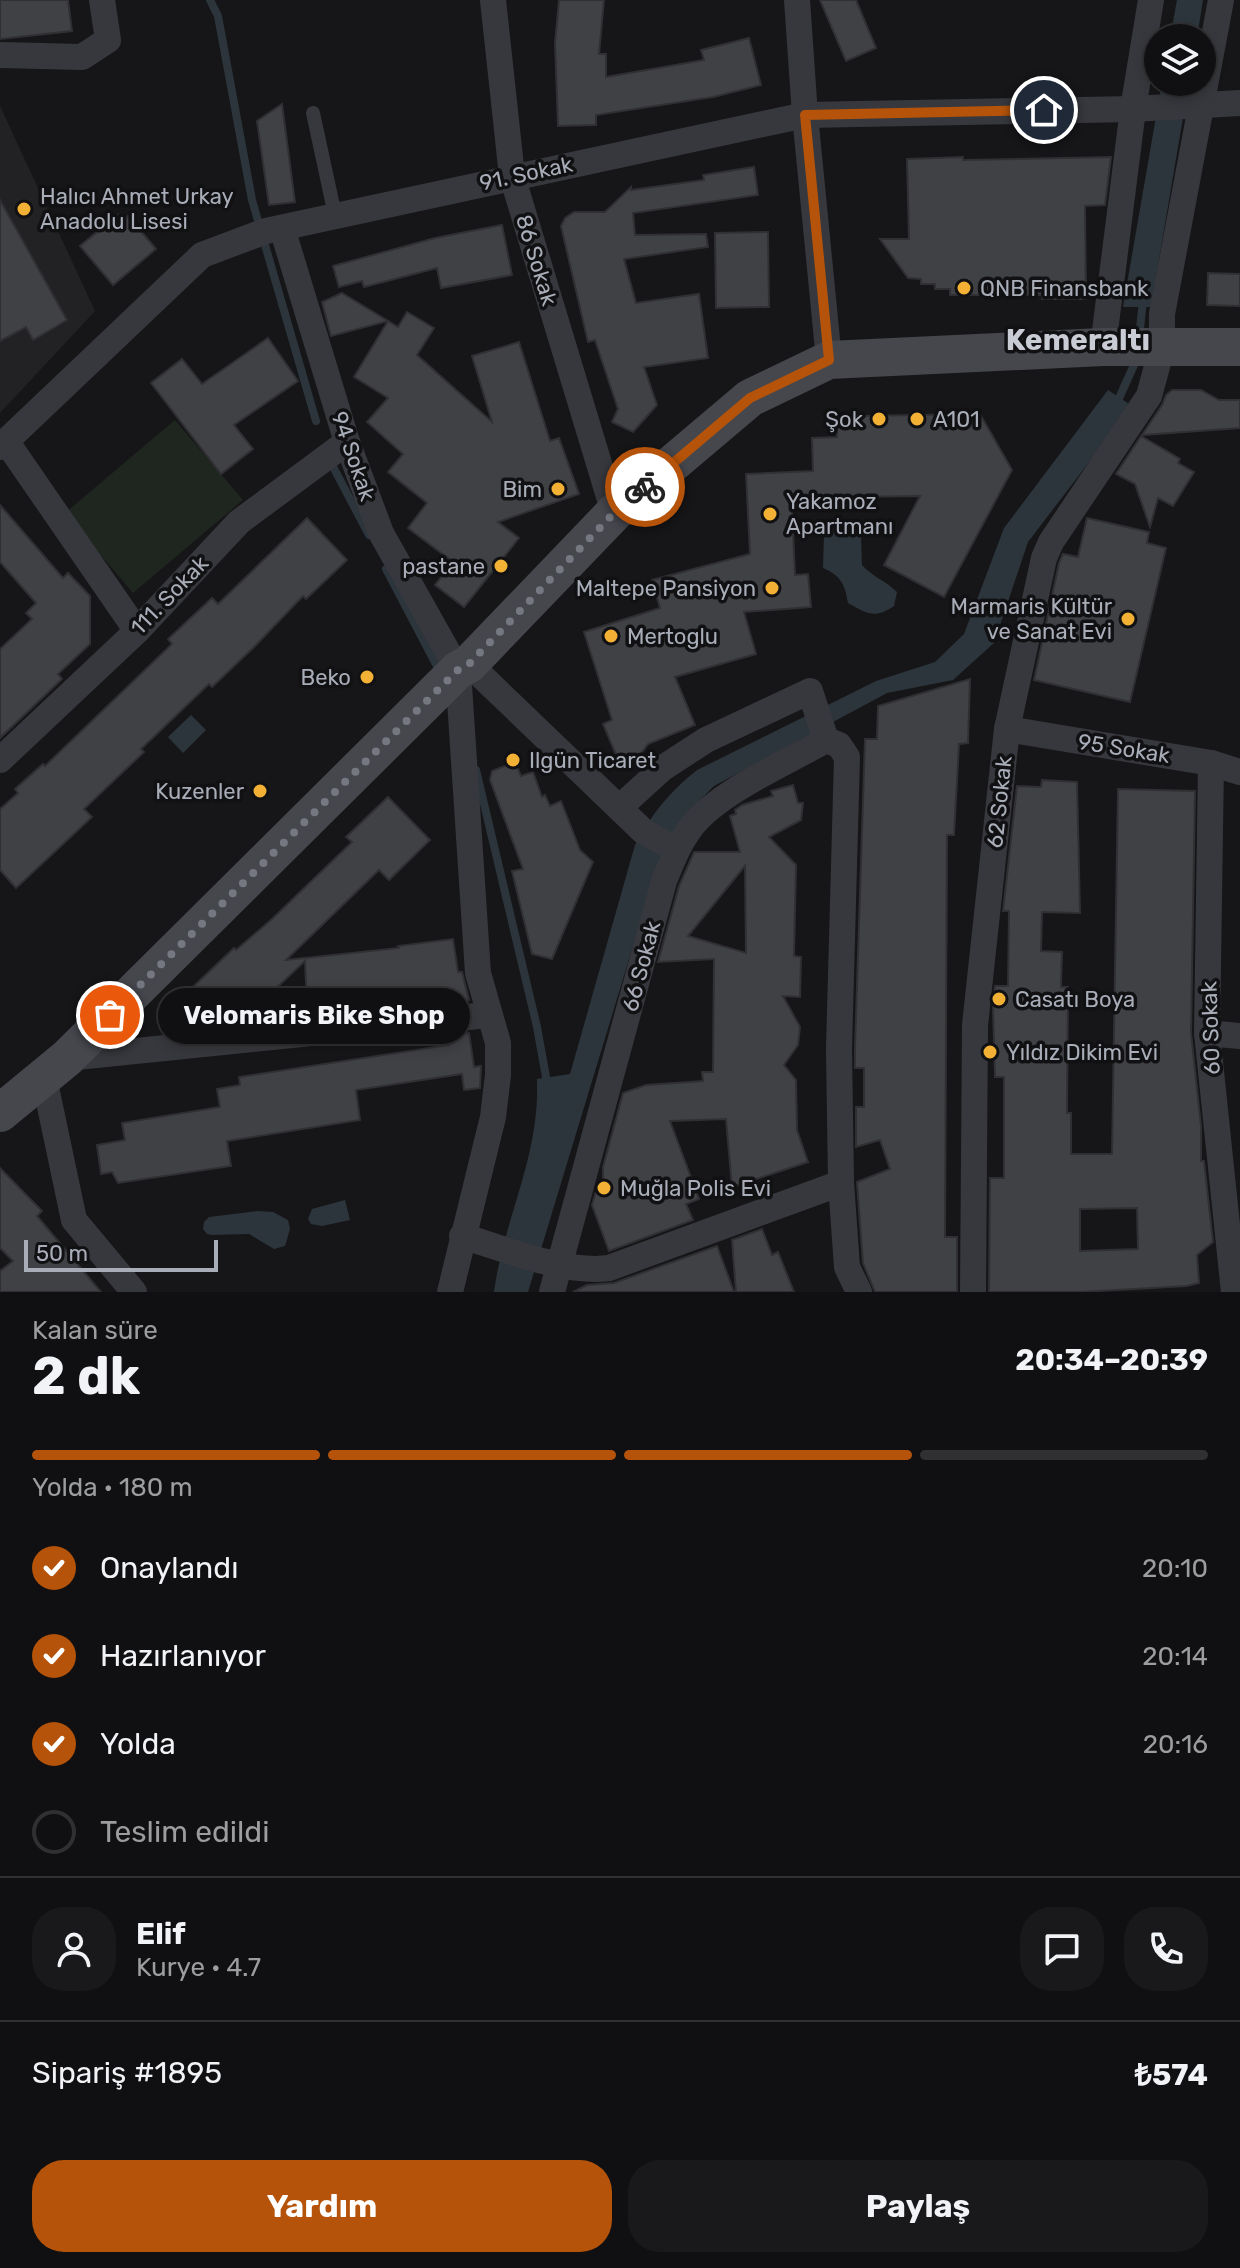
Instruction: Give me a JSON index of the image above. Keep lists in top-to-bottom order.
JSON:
{
  "streets": {
    "street": [
      "91. Sokak",
      "86 Sokak",
      "94 Sokak",
      "111. Sokak",
      "95 Sokak",
      "62 Sokak",
      "66 Sokak",
      "60 Sokak"
    ]
  },
  "crossings": [
    ["91. Sokak", "86 Sokak"],
    ["91. Sokak", "94 Sokak"],
    ["94 Sokak", "111. Sokak"],
    ["95 Sokak", "62 Sokak"],
    ["95 Sokak", "60 Sokak"]
  ],
  "districts": ["Kemeraltı"],
  "places": [
    "Halıcı Ahmet Urkay Anadolu Lisesi",
    "QNB Finansbank",
    "Şok",
    "A101",
    "Bim",
    "Yakamoz Apartmanı",
    "pastane",
    "Maltepe Pansiyon",
    "Marmaris Kültür ve Sanat Evi",
    "Mertoglu",
    "Beko",
    "Ilgün Ticaret",
    "Kuzenler",
    "Casatı Boya",
    "Velomaris Bike Shop",
    "Yıldız Dikim Evi",
    "Muğla Polis Evi"
  ],
  "scale_bar": "50 m",
  "page": {
    "bubble": "Velomaris Bike Shop",
    "scale": "50 m",
    "heading": ["2 dk", "Kalan süre", "20:34–20:39"],
    "panel": [
      "Elif",
      "Kurye · 4.7",
      "Sipariş #1895",
      "₺574"
    ],
    "bar": "Yolda · 180 m",
    "list": [
      ["Onaylandı", "20:10"],
      ["Hazırlanıyor", "20:14"],
      ["Yolda", "20:16"],
      "Teslim edildi"
    ],
    "buttons": ["Yardım", "Paylaş"]
  }
}
